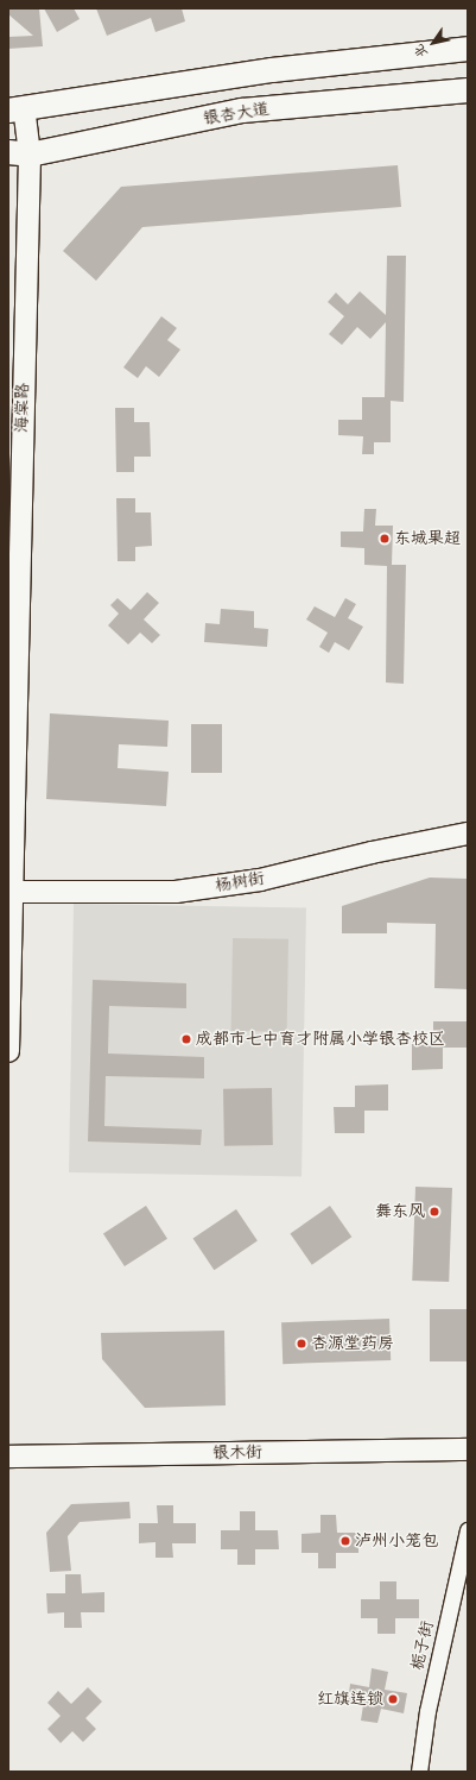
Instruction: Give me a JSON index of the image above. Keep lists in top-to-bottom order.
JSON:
{
  "streets": {
    "main road": [
      "银杏大道",
      "海棠路",
      "杨树街",
      "银木街"
    ],
    "street": ["栀子街"]
  },
  "crossings": [
    ["银杏大道", "海棠路"],
    ["海棠路", "杨树街"]
  ],
  "places": [
    "东城果超",
    "成都市七中育才附属小学银杏校区",
    "舞东风",
    "杏源堂药房",
    "泸州小笼包",
    "红旗连锁"
  ],
  "north": "bottom left"
}
